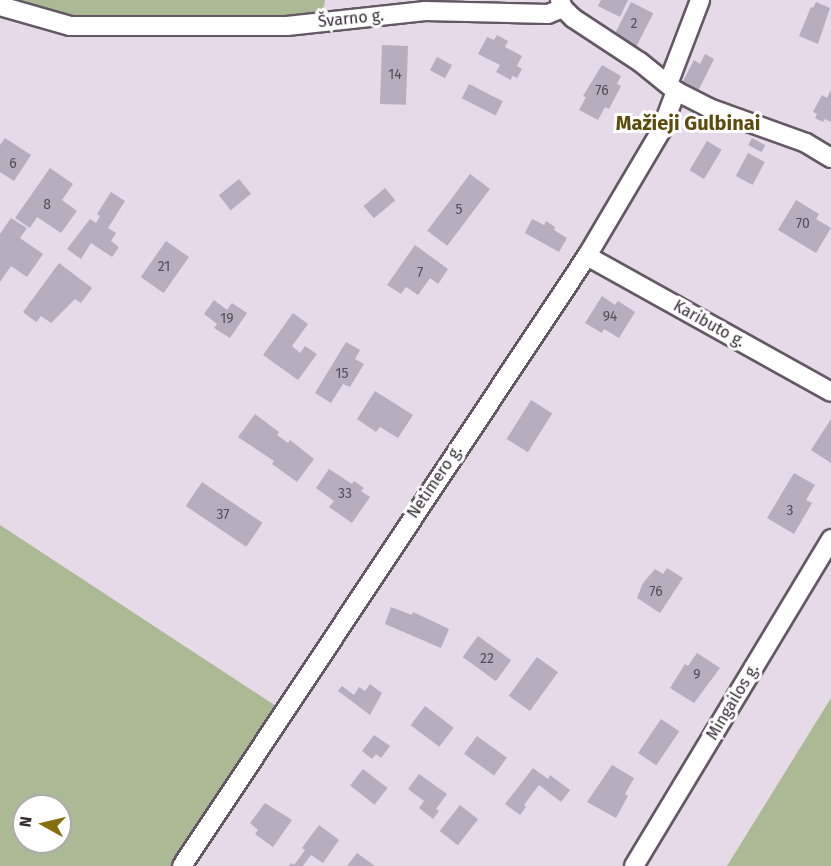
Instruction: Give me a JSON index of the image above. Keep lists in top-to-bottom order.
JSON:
{
  "streets": {
    "street": [
      "Švarno g.",
      "Kaributo g.",
      "Netimero g.",
      "Mingailos g."
    ]
  },
  "crossings": [
    ["Švarno g.", "Netimero g."],
    ["Kaributo g.", "Netimero g."]
  ],
  "districts": ["Mažieji Gulbinai"],
  "house_numbers": [
    "2",
    "14",
    "76",
    "6",
    "8",
    "5",
    "70",
    "21",
    "7",
    "94",
    "19",
    "15",
    "33",
    "3",
    "37",
    "76",
    "22",
    "9"
  ],
  "north": "left"
}
